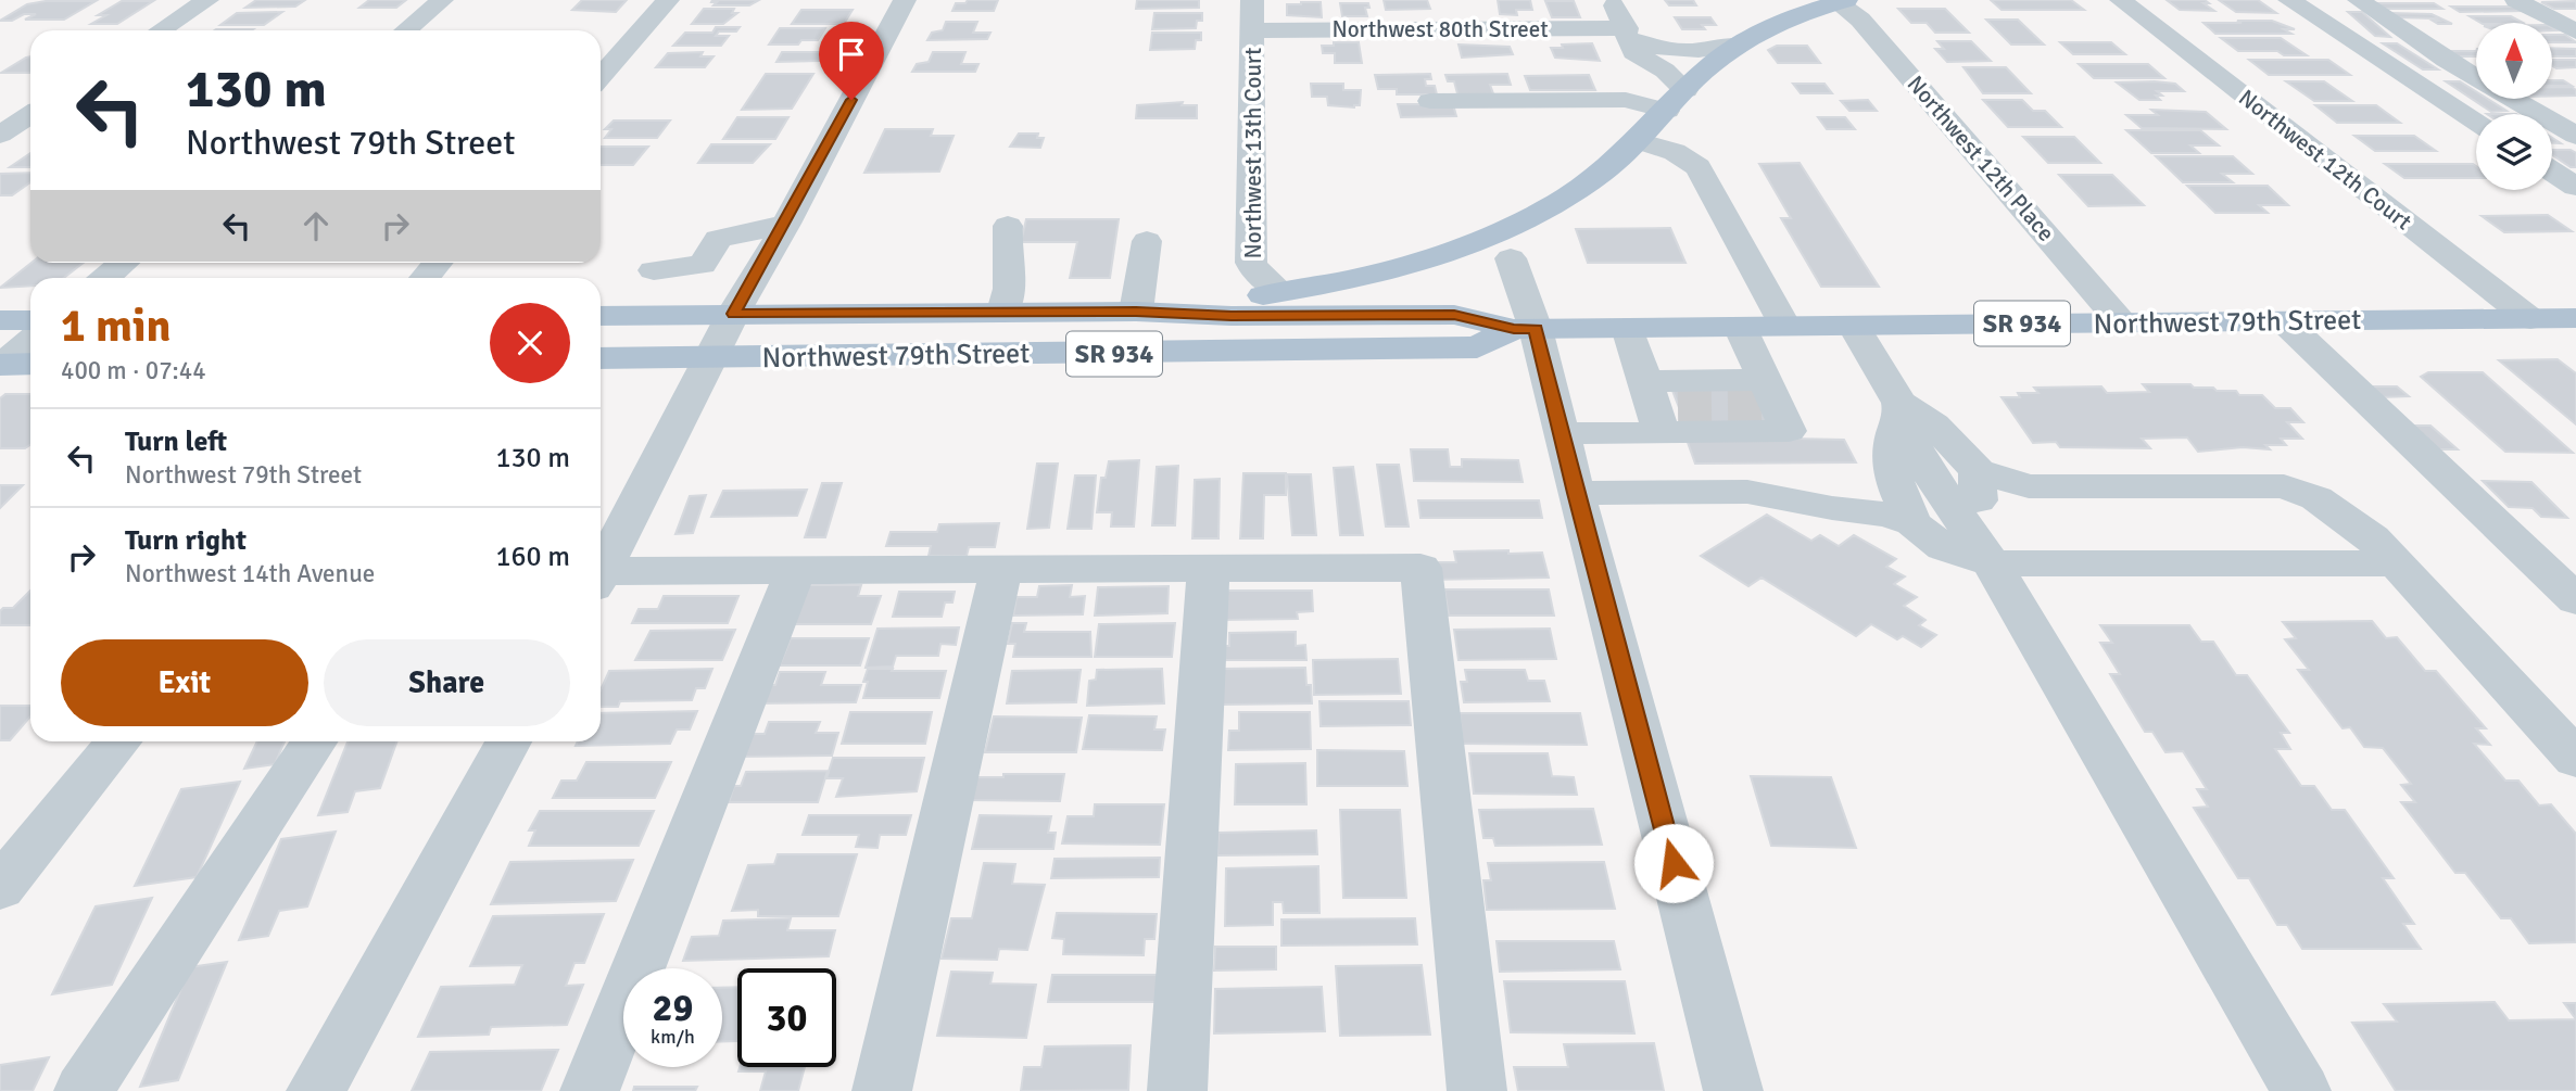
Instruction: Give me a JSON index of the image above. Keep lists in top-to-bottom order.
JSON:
{
  "streets": {
    "main road": ["Northwest 79th Street", "SR 934"],
    "street": [
      "Northwest 80th Street",
      "Northwest 13th Court",
      "Northwest 12th Place",
      "Northwest 12th Court"
    ]
  },
  "crossings": [
    ["Northwest 80th Street", "Northwest 13th Court"],
    ["Northwest 80th Street", "SR 934"],
    ["Northwest 13th Court", "SR 934"],
    ["Northwest 12th Place", "Northwest 79th Street"],
    ["Northwest 12th Place", "SR 934"],
    ["Northwest 12th Court", "Northwest 79th Street"],
    ["Northwest 79th Street", "SR 934"]
  ],
  "north": "top",
  "page": {
    "turn": ["130 m", "Northwest 79th Street"],
    "heading": ["1 min", "400 m · 07:44"],
    "list": [
      {
        "name": "Turn left",
        "note": "Northwest 79th Street",
        "value": "130 m"
      },
      {
        "name": "Turn right",
        "note": "Northwest 14th Avenue",
        "value": "160 m"
      }
    ],
    "buttons": ["Exit", "Share"],
    "speed": "29 km/h",
    "limit": "30"
  }
}
